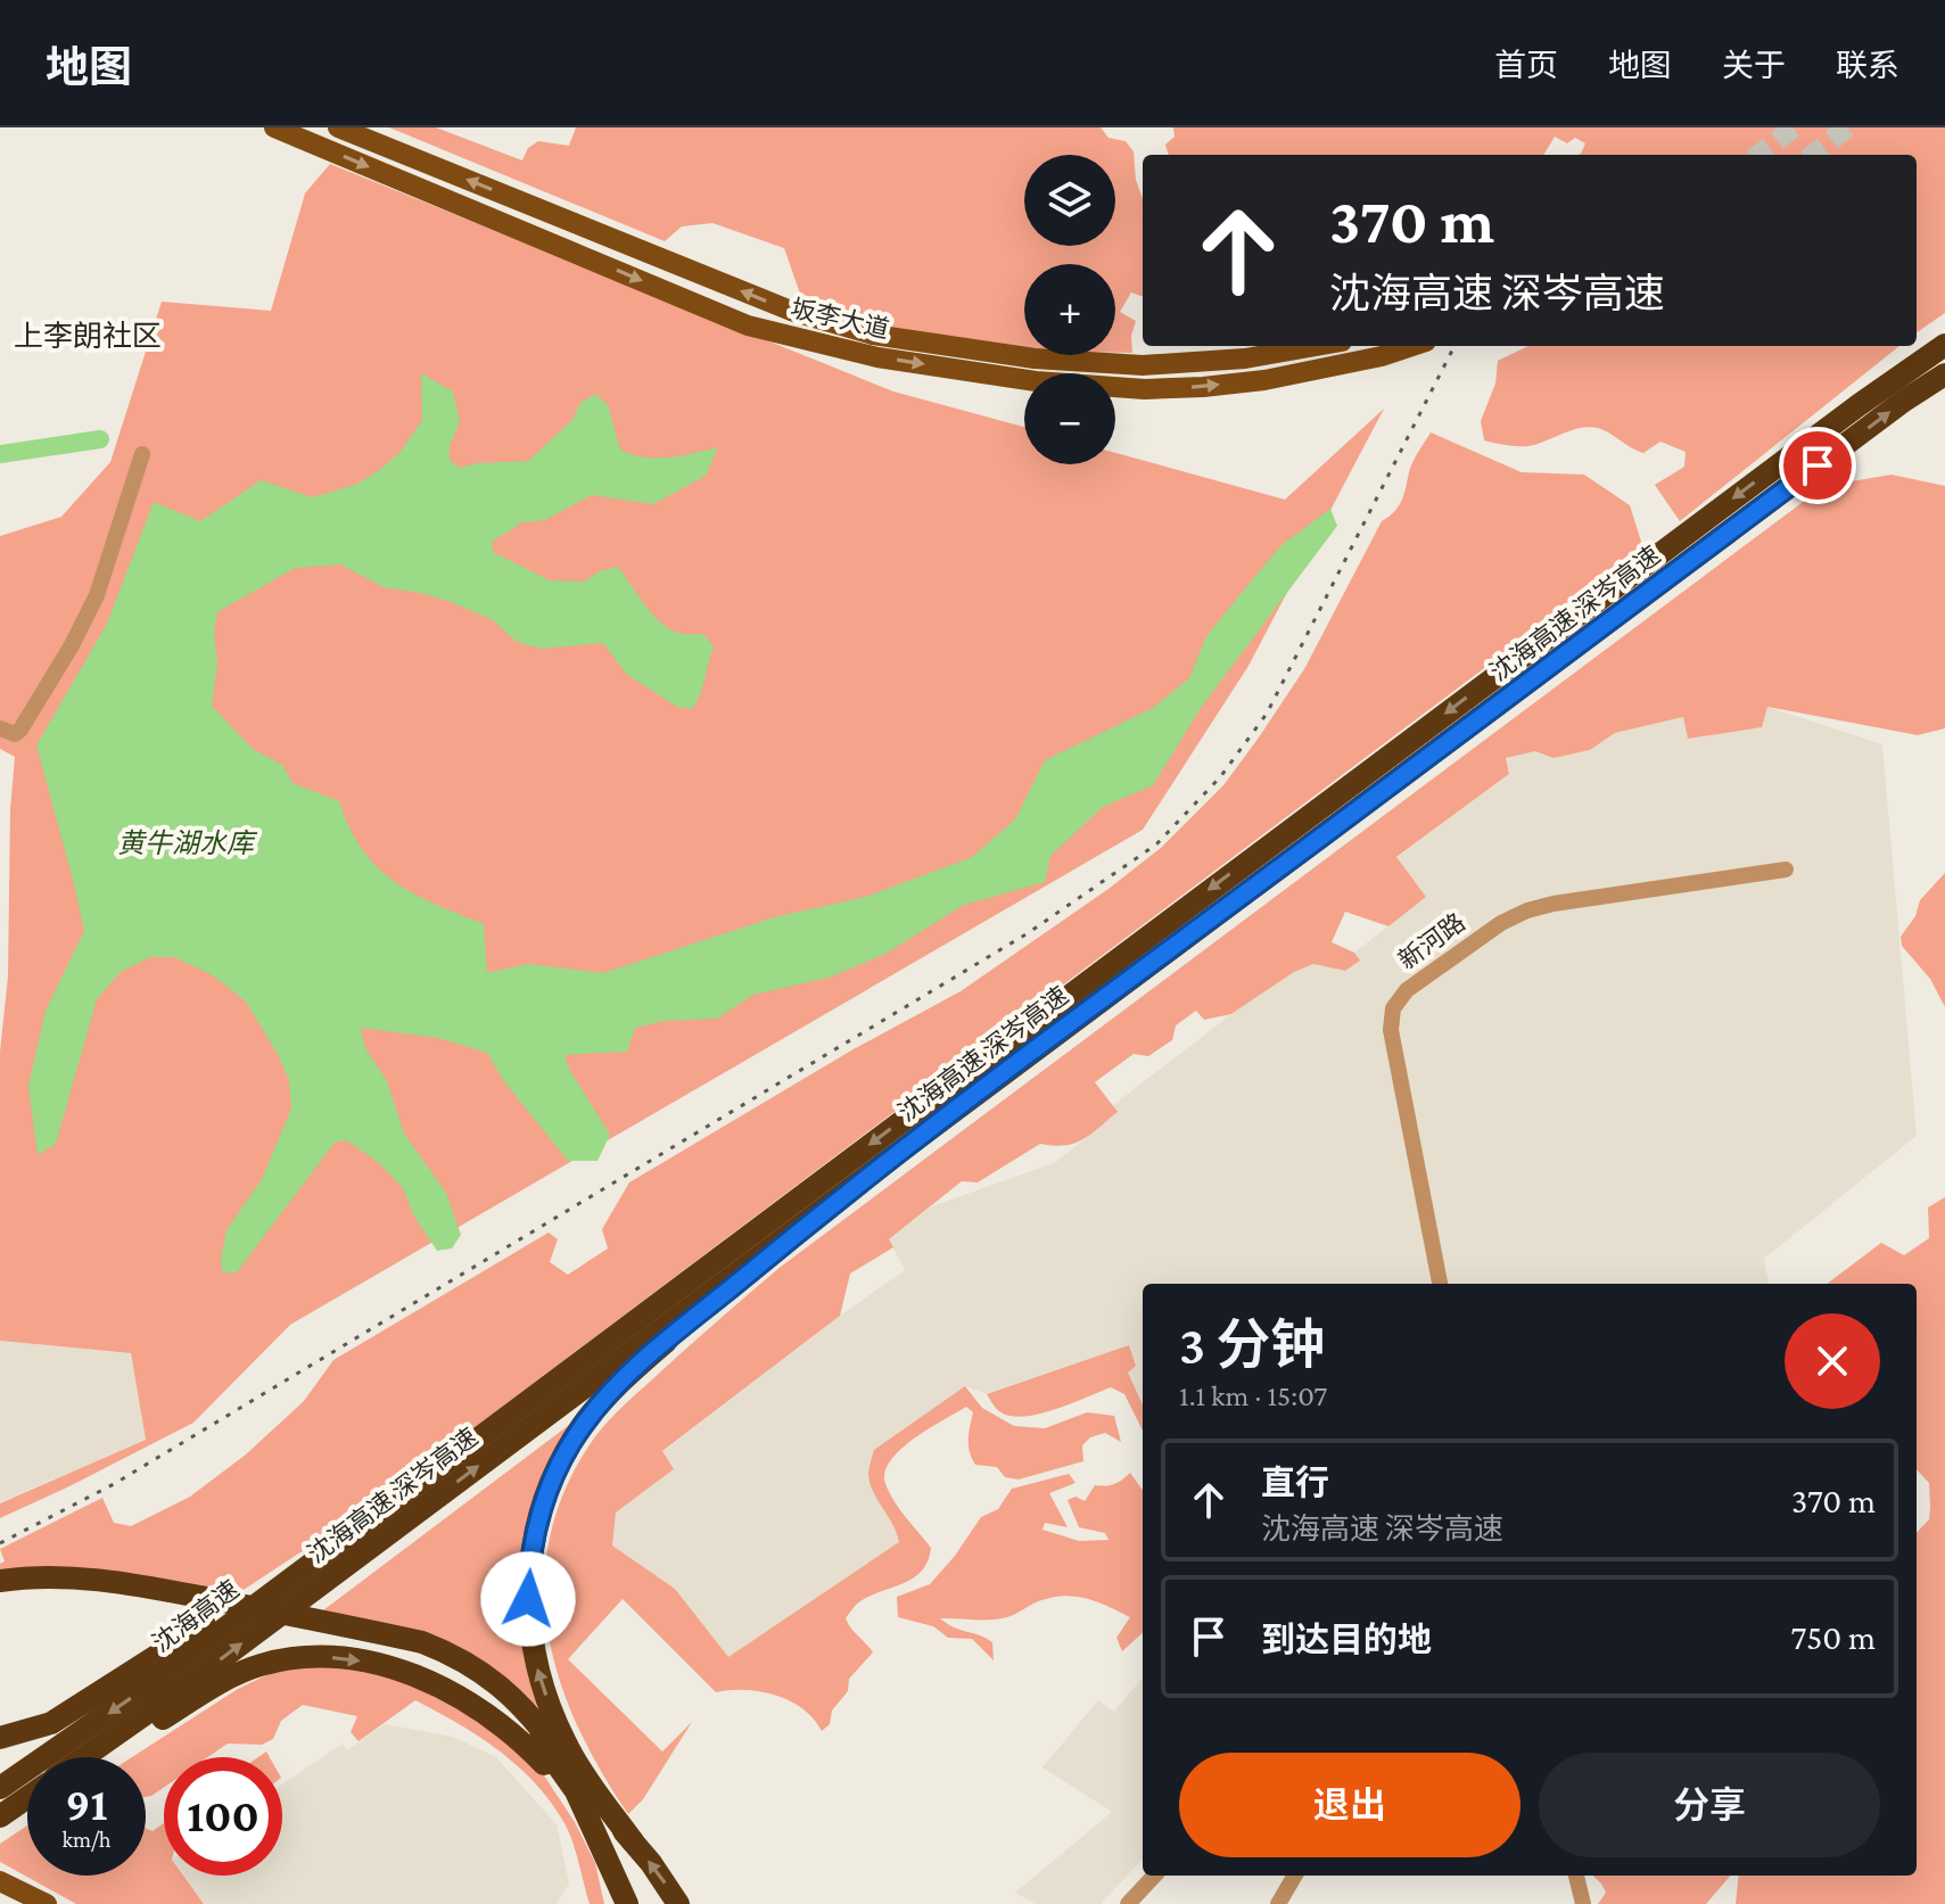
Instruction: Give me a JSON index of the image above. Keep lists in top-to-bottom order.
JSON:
{
  "streets": {
    "highway": ["沈海高速 深岑高速", "沈海高速"],
    "main road": ["坂李大道"],
    "street": ["新河路"]
  },
  "crossings": [
    ["沈海高速 深岑高速", "沈海高速"]
  ],
  "districts": ["上李朗社区"],
  "water": ["黄牛湖水库"],
  "page": {
    "header": "地图",
    "nav": [
      "首页",
      "地图",
      "关于",
      "联系"
    ],
    "map_buttons": ["+", "−"],
    "turn": ["370 m", "沈海高速 深岑高速"],
    "heading": ["3 分钟", "1.1 km · 15:07"],
    "list": [
      {
        "name": "直行",
        "note": "沈海高速 深岑高速",
        "value": "370 m"
      },
      {
        "name": "到达目的地",
        "value": "750 m"
      }
    ],
    "buttons": ["退出", "分享"],
    "speed": "91 km/h",
    "limit": "100"
  }
}
